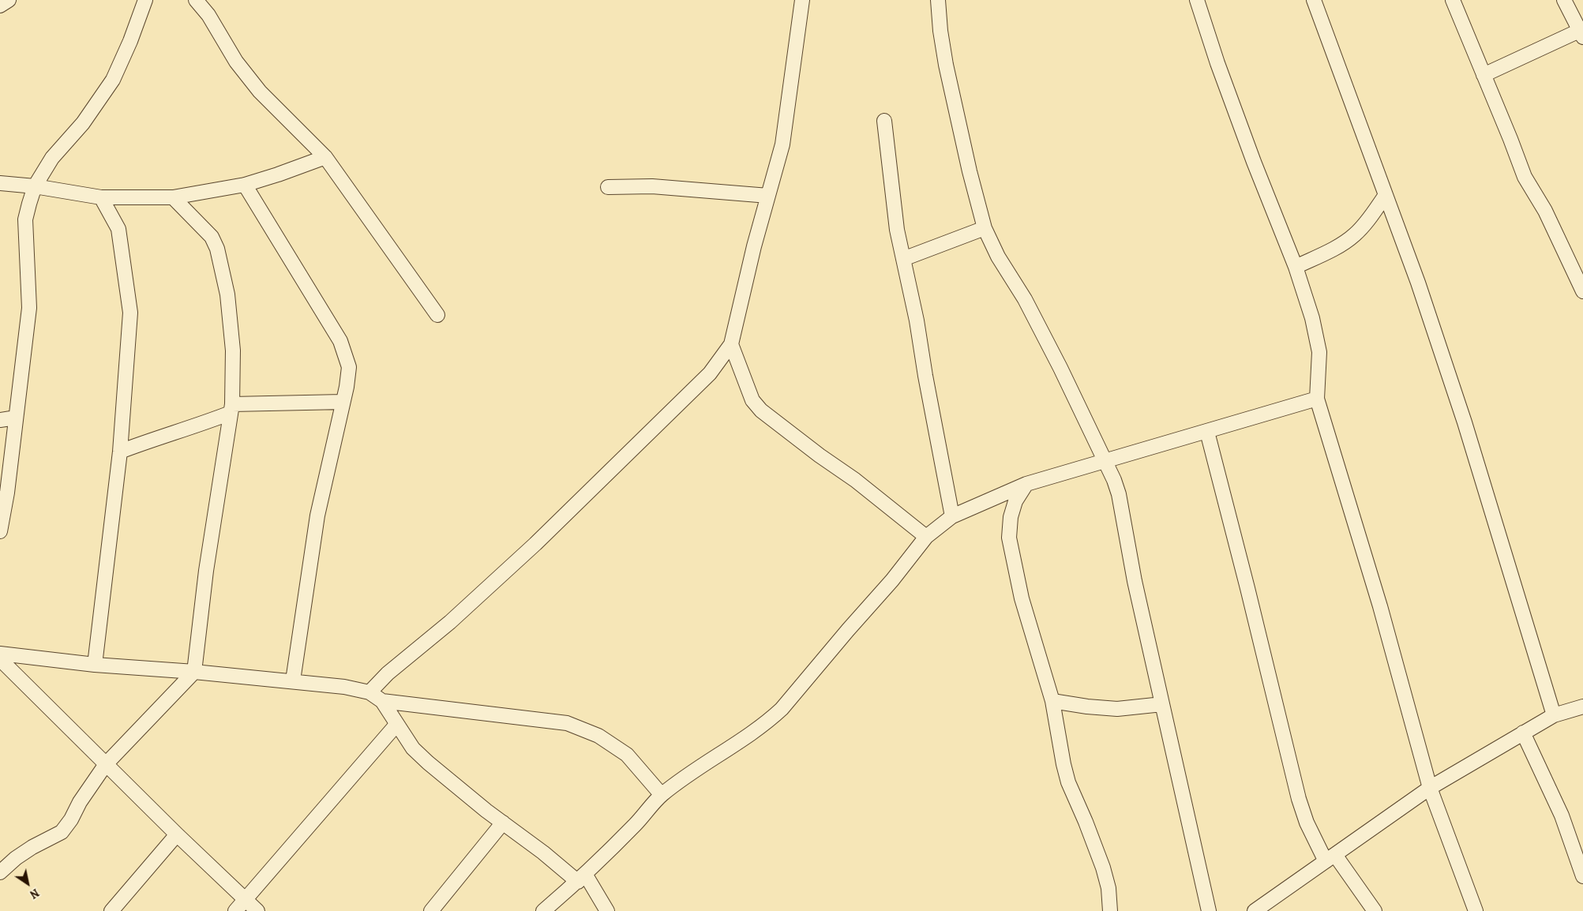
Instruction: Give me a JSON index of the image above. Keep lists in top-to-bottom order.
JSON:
{
  "north": "bottom right"
}
